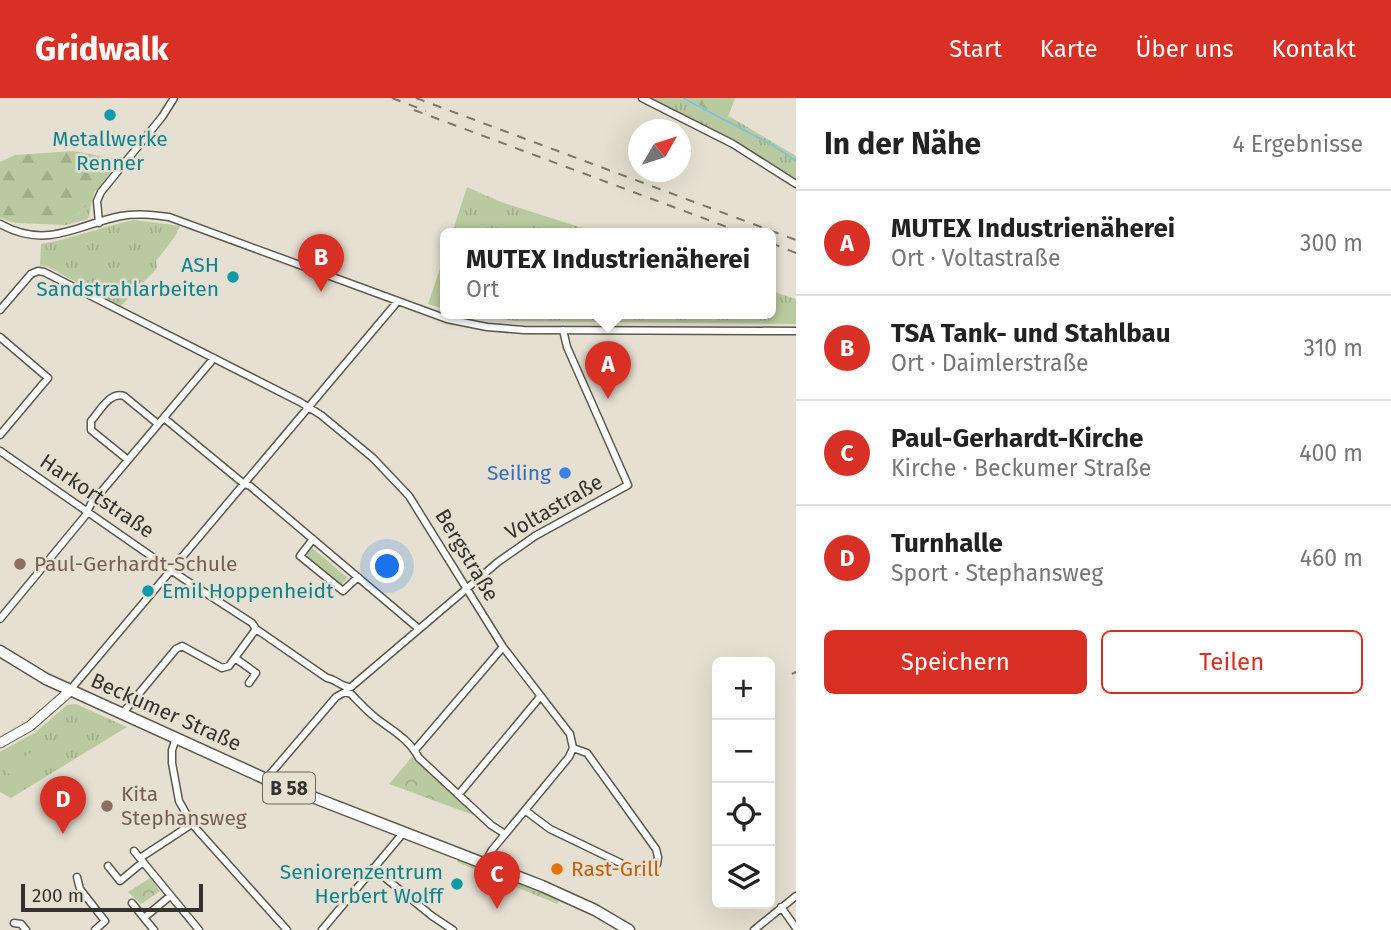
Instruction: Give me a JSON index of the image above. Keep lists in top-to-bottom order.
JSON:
{
  "streets": {
    "main road": ["Beckumer Straße", "B 58"],
    "street": ["Harkortstraße", "Voltastraße", "Bergstraße"]
  },
  "crossings": [
    ["Voltastraße", "Bergstraße"]
  ],
  "places": [
    "Metallwerke Renner",
    "ASH Sandstrahlarbeiten",
    "Seiling",
    "Paul-Gerhardt-Schule",
    "Emil Hoppenheidt",
    "Kita Stephansweg",
    "Rast-Grill",
    "Seniorenzentrum Herbert Wolff"
  ],
  "scale_bar": "200 m",
  "north": "top right",
  "page": {
    "header": "Gridwalk",
    "nav": [
      "Start",
      "Karte",
      "Über uns",
      "Kontakt"
    ],
    "heading": ["In der Nähe", "4 Ergebnisse"],
    "list": [
      {
        "mark": "A",
        "name": "MUTEX Industrienäherei",
        "note": "Ort · Voltastraße",
        "value": "300 m"
      },
      {
        "mark": "B",
        "name": "TSA Tank- und Stahlbau",
        "note": "Ort · Daimlerstraße",
        "value": "310 m"
      },
      {
        "mark": "C",
        "name": "Paul-Gerhardt-Kirche",
        "note": "Kirche · Beckumer Straße",
        "value": "400 m"
      },
      {
        "mark": "D",
        "name": "Turnhalle",
        "note": "Sport · Stephansweg",
        "value": "460 m"
      }
    ],
    "popup": ["MUTEX Industrienäherei", "Ort"],
    "pins": [
      "B",
      "A",
      "D",
      "C"
    ],
    "buttons": ["Speichern", "Teilen"],
    "map_buttons": ["+", "−"],
    "scale": "200 m"
  }
}
